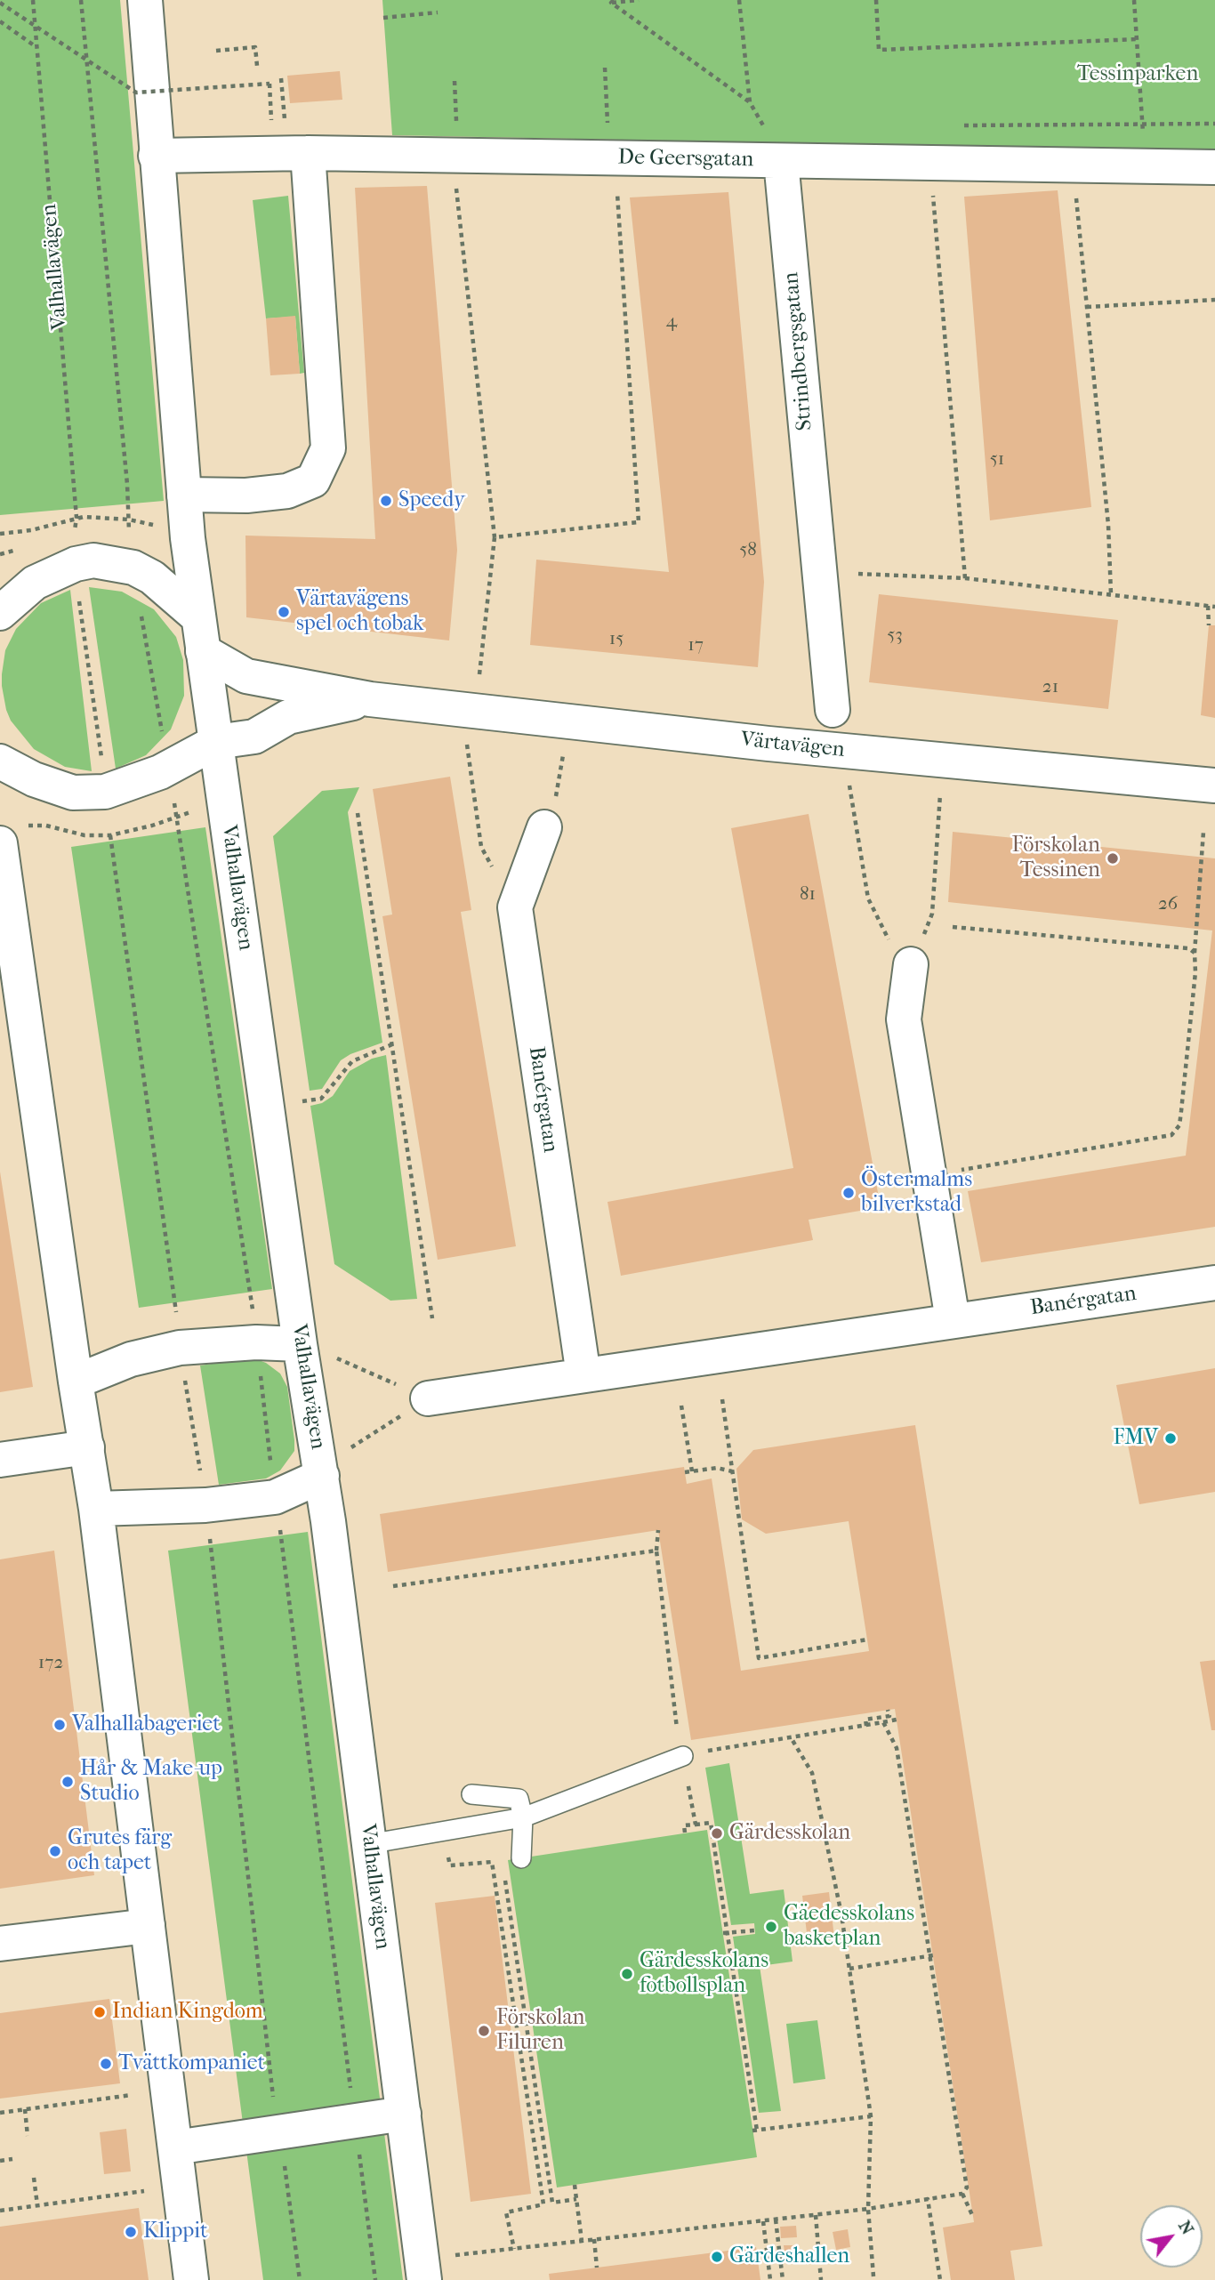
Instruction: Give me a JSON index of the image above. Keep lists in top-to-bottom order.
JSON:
{
  "streets": {
    "street": [
      "De Geersgatan",
      "Valhallavägen",
      "Strindbergsgatan",
      "Värtavägen",
      "Banérgatan"
    ]
  },
  "crossings": [
    ["De Geersgatan", "Valhallavägen"],
    ["De Geersgatan", "Strindbergsgatan"],
    ["Valhallavägen", "Värtavägen"]
  ],
  "parks": ["Tessinparken"],
  "places": [
    "Speedy",
    "Värtavägens spel och tobak",
    "Förskolan Tessinen",
    "Östermalms bilverkstad",
    "FMV",
    "Valhallabageriet",
    "Hår & Make-up Studio",
    "Gärdesskolan",
    "Grutes färg och tapet",
    "Gäedesskolans basketplan",
    "Gärdesskolans fotbollsplan",
    "Indian Kingdom",
    "Förskolan Filuren",
    "Tvättkompaniet",
    "Klippit",
    "Gärdeshallen"
  ],
  "house_numbers": [
    "4",
    "51",
    "58",
    "53",
    "15",
    "17",
    "21",
    "81",
    "26",
    "172"
  ],
  "north": "top right"
}
